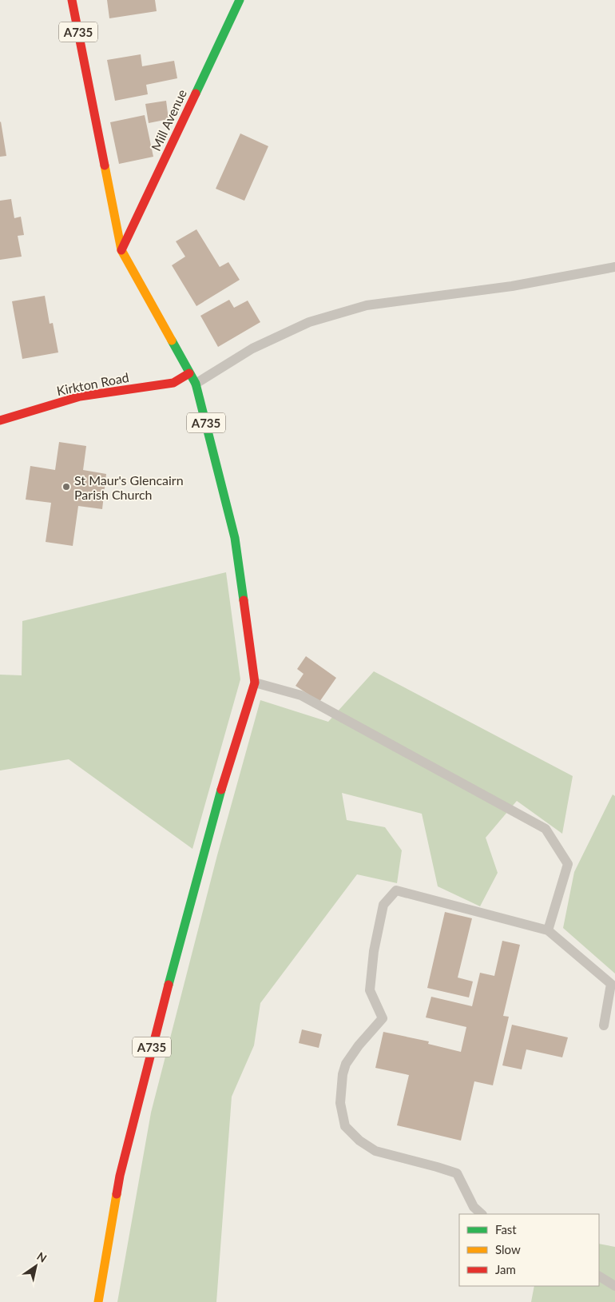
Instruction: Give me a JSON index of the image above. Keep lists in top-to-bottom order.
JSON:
{
  "streets": {
    "main road": ["A735", "Mill Avenue", "Kirkton Road"]
  },
  "crossings": [
    ["A735", "Mill Avenue"],
    ["A735", "Kirkton Road"]
  ],
  "places": ["St Maur's Glencairn Parish Church"],
  "legend": ["Fast", "Slow", "Jam"],
  "north": "top right"
}
